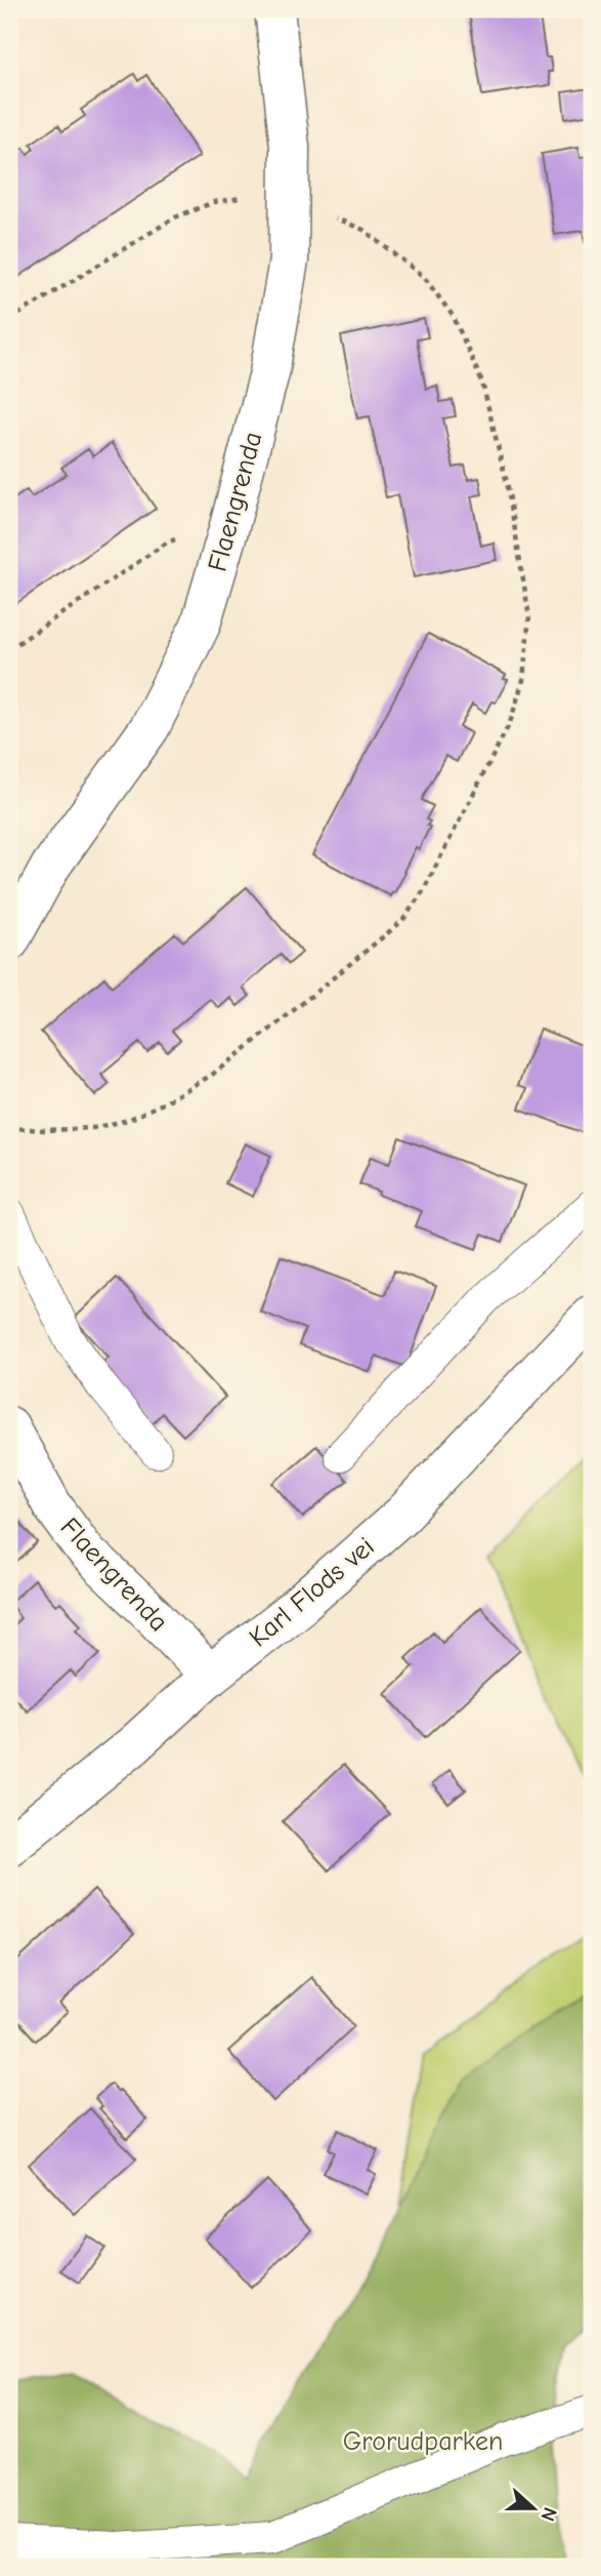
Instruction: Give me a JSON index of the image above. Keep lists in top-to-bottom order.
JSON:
{
  "streets": {
    "street": ["Flaengrenda", "Karl Flods vei"]
  },
  "crossings": [
    ["Flaengrenda", "Karl Flods vei"]
  ],
  "parks": ["Grorudparken"],
  "north": "right"
}
